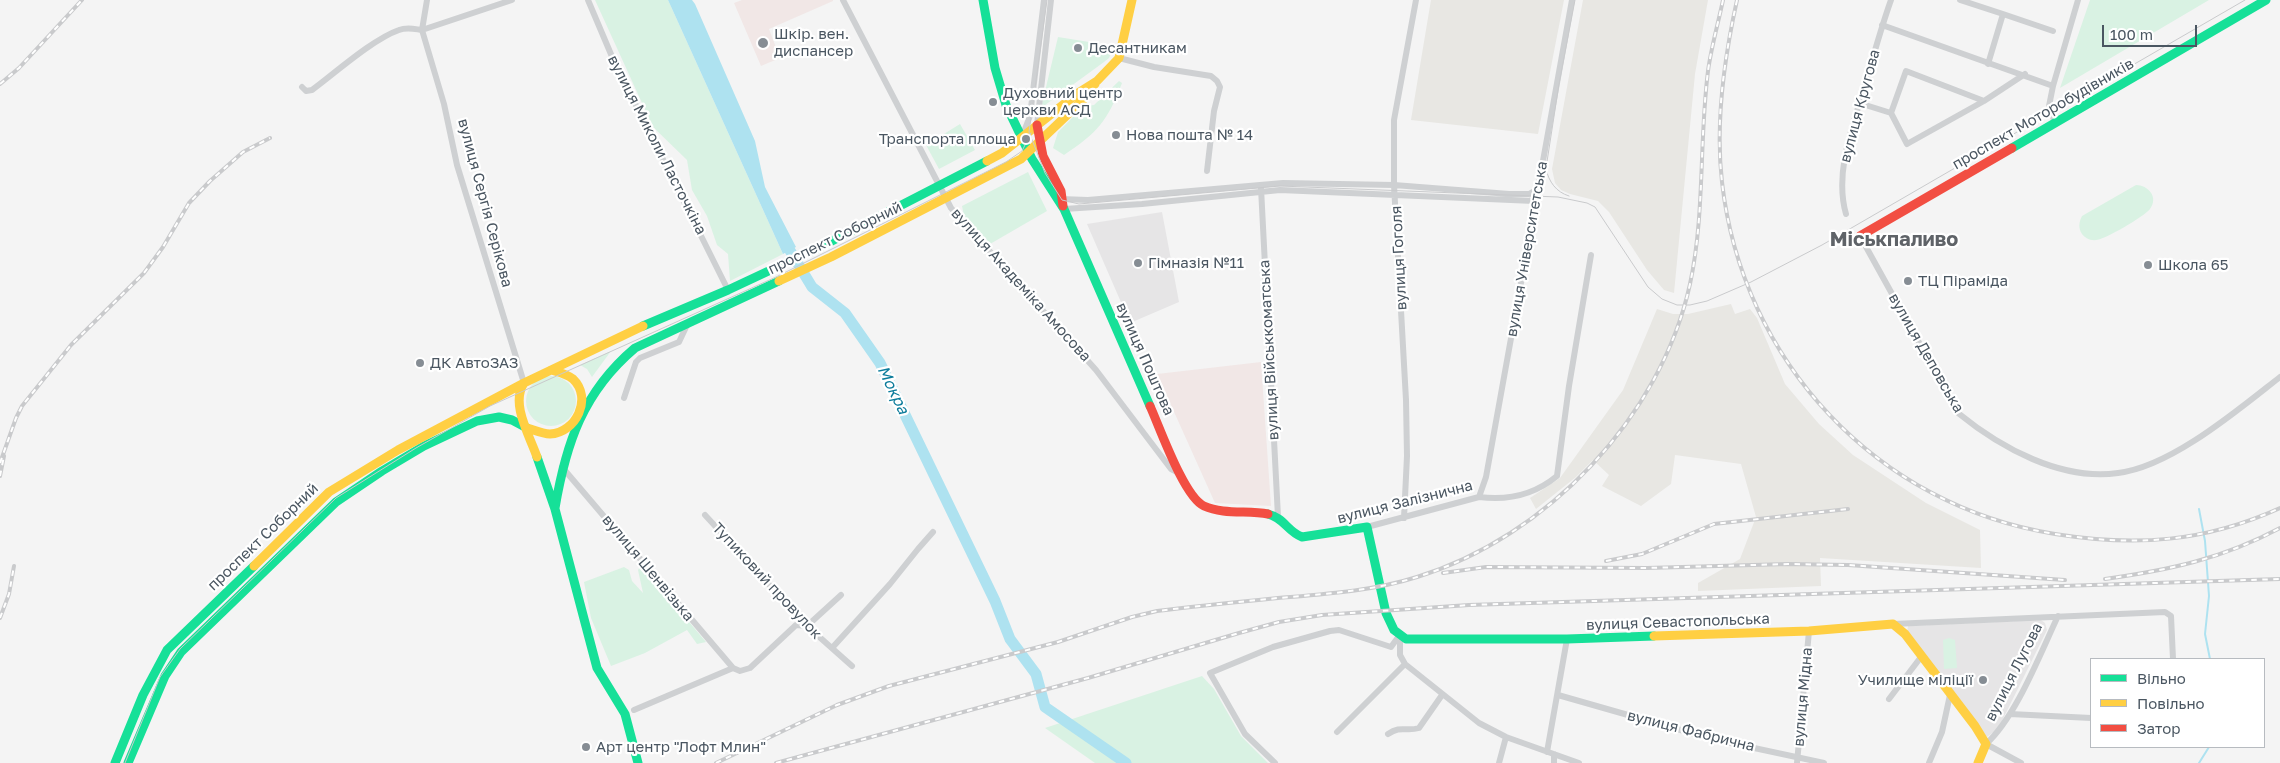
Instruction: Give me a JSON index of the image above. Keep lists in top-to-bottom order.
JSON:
{
  "streets": {
    "main road": [
      "проспект Моторобудівників",
      "проспект Соборний",
      "вулиця Поштова",
      "вулиця Залізнична",
      "вулиця Севастопольська",
      "вулиця Лугова"
    ],
    "street": [
      "вулиця Кругова",
      "вулиця Миколи Ласточкіна",
      "вулиця Сергія Серікова",
      "вулиця Університетська",
      "вулиця Гоголя",
      "вулиця Академіка Амосова",
      "вулиця Військкоматська",
      "вулиця Деповська",
      "вулиця Шенвізька",
      "Тупиковий провулок",
      "вулиця Мідна",
      "вулиця Фабрична"
    ]
  },
  "crossings": [
    ["проспект Моторобудівників", "вулиця Деповська"],
    ["вулиця Миколи Ласточкіна", "проспект Соборний"],
    ["вулиця Сергія Серікова", "проспект Соборний"],
    ["проспект Соборний", "вулиця Академіка Амосова"],
    ["проспект Соборний", "вулиця Поштова"],
    ["вулиця Університетська", "вулиця Залізнична"],
    ["вулиця Гоголя", "вулиця Залізнична"],
    ["вулиця Академіка Амосова", "вулиця Поштова"],
    ["вулиця Військкоматська", "вулиця Поштова"],
    ["вулиця Військкоматська", "вулиця Залізнична"],
    ["вулиця Поштова", "вулиця Залізнична"],
    ["вулиця Севастопольська", "вулиця Лугова"],
    ["вулиця Севастопольська", "вулиця Мідна"],
    ["вулиця Мідна", "вулиця Фабрична"]
  ],
  "districts": ["Міськпаливо"],
  "water": ["Мокра"],
  "places": [
    "Шкір. вен. диспансер",
    "Десантникам",
    "Духовний центр церкви АСД",
    "Нова пошта № 14",
    "Транспорта площа",
    "Гімназія №11",
    "Школа 65",
    "ТЦ Піраміда",
    "ДК АвтоЗАЗ",
    "Училище міліції",
    "Арт центр \"Лофт Млин\""
  ],
  "legend": ["Вільно", "Повільно", "Затор"],
  "scale_bar": "100 m"
}
